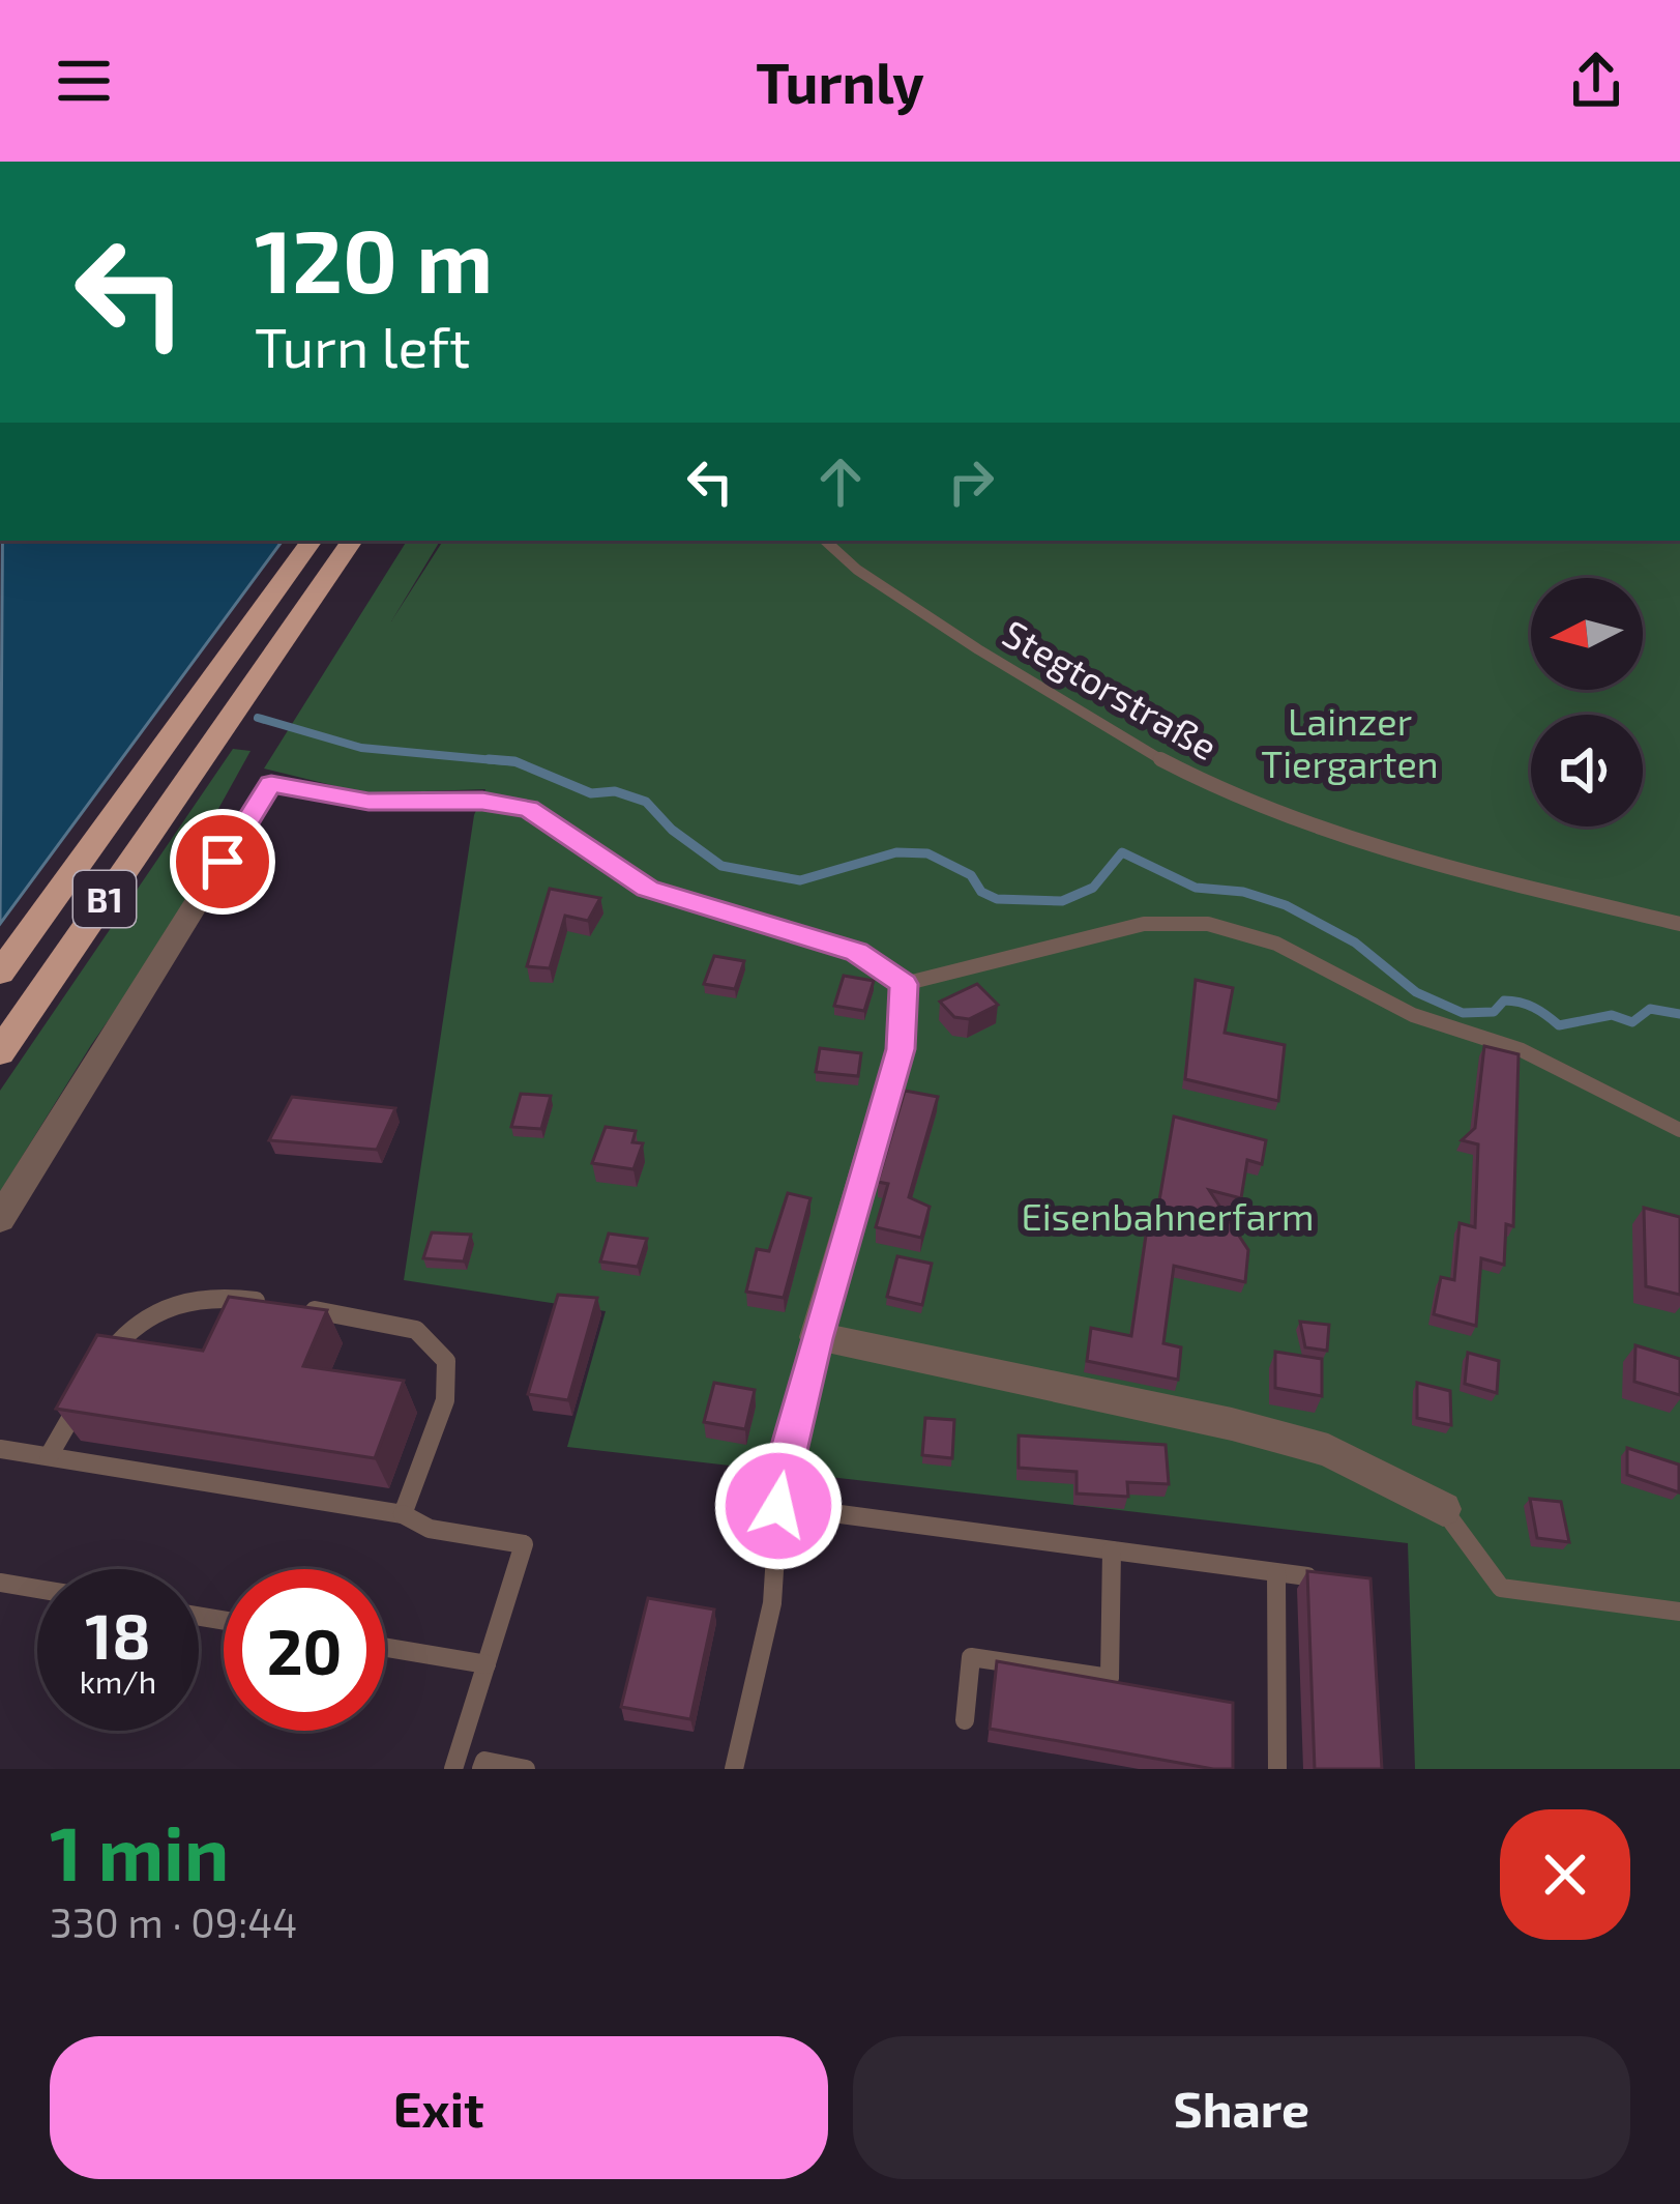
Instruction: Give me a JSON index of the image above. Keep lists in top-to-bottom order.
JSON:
{
  "streets": {
    "main road": ["B1"],
    "lane": ["Stegtorstraße"]
  },
  "parks": ["Lainzer Tiergarten", "Eisenbahnerfarm"],
  "north": "left",
  "page": {
    "header": "Turnly",
    "turn": ["120 m", "Turn left"],
    "speed": "18 km/h",
    "limit": "20",
    "heading": ["1 min", "330 m · 09:44"],
    "buttons": ["Exit", "Share"]
  }
}
